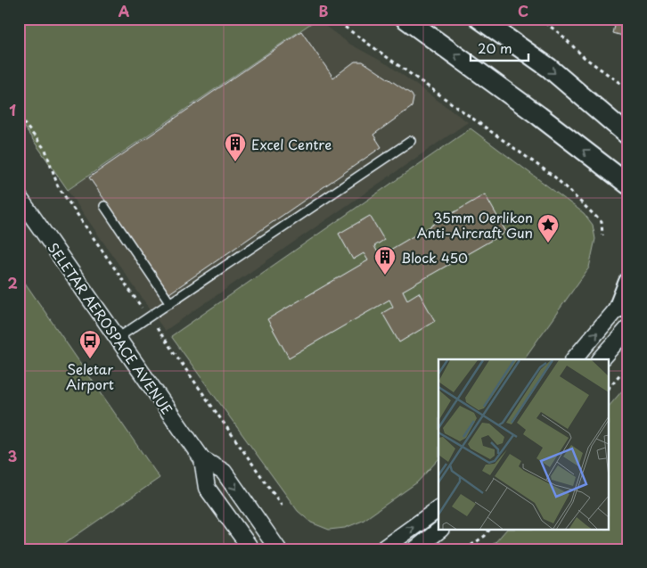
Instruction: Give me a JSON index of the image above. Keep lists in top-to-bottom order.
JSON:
{
  "streets": {
    "street": ["SELETAR AEROSPACE AVENUE"]
  },
  "places": {
    "building": ["Excel Centre", "Block 450"],
    "place": ["35mm Oerlikon Anti-Aircraft Gun"],
    "bus stop": ["Seletar Airport"]
  },
  "scale_bar": "20 m",
  "grid": {
    "columns": ["A", "B", "C"],
    "rows": ["1", "2", "3"]
  }
}
